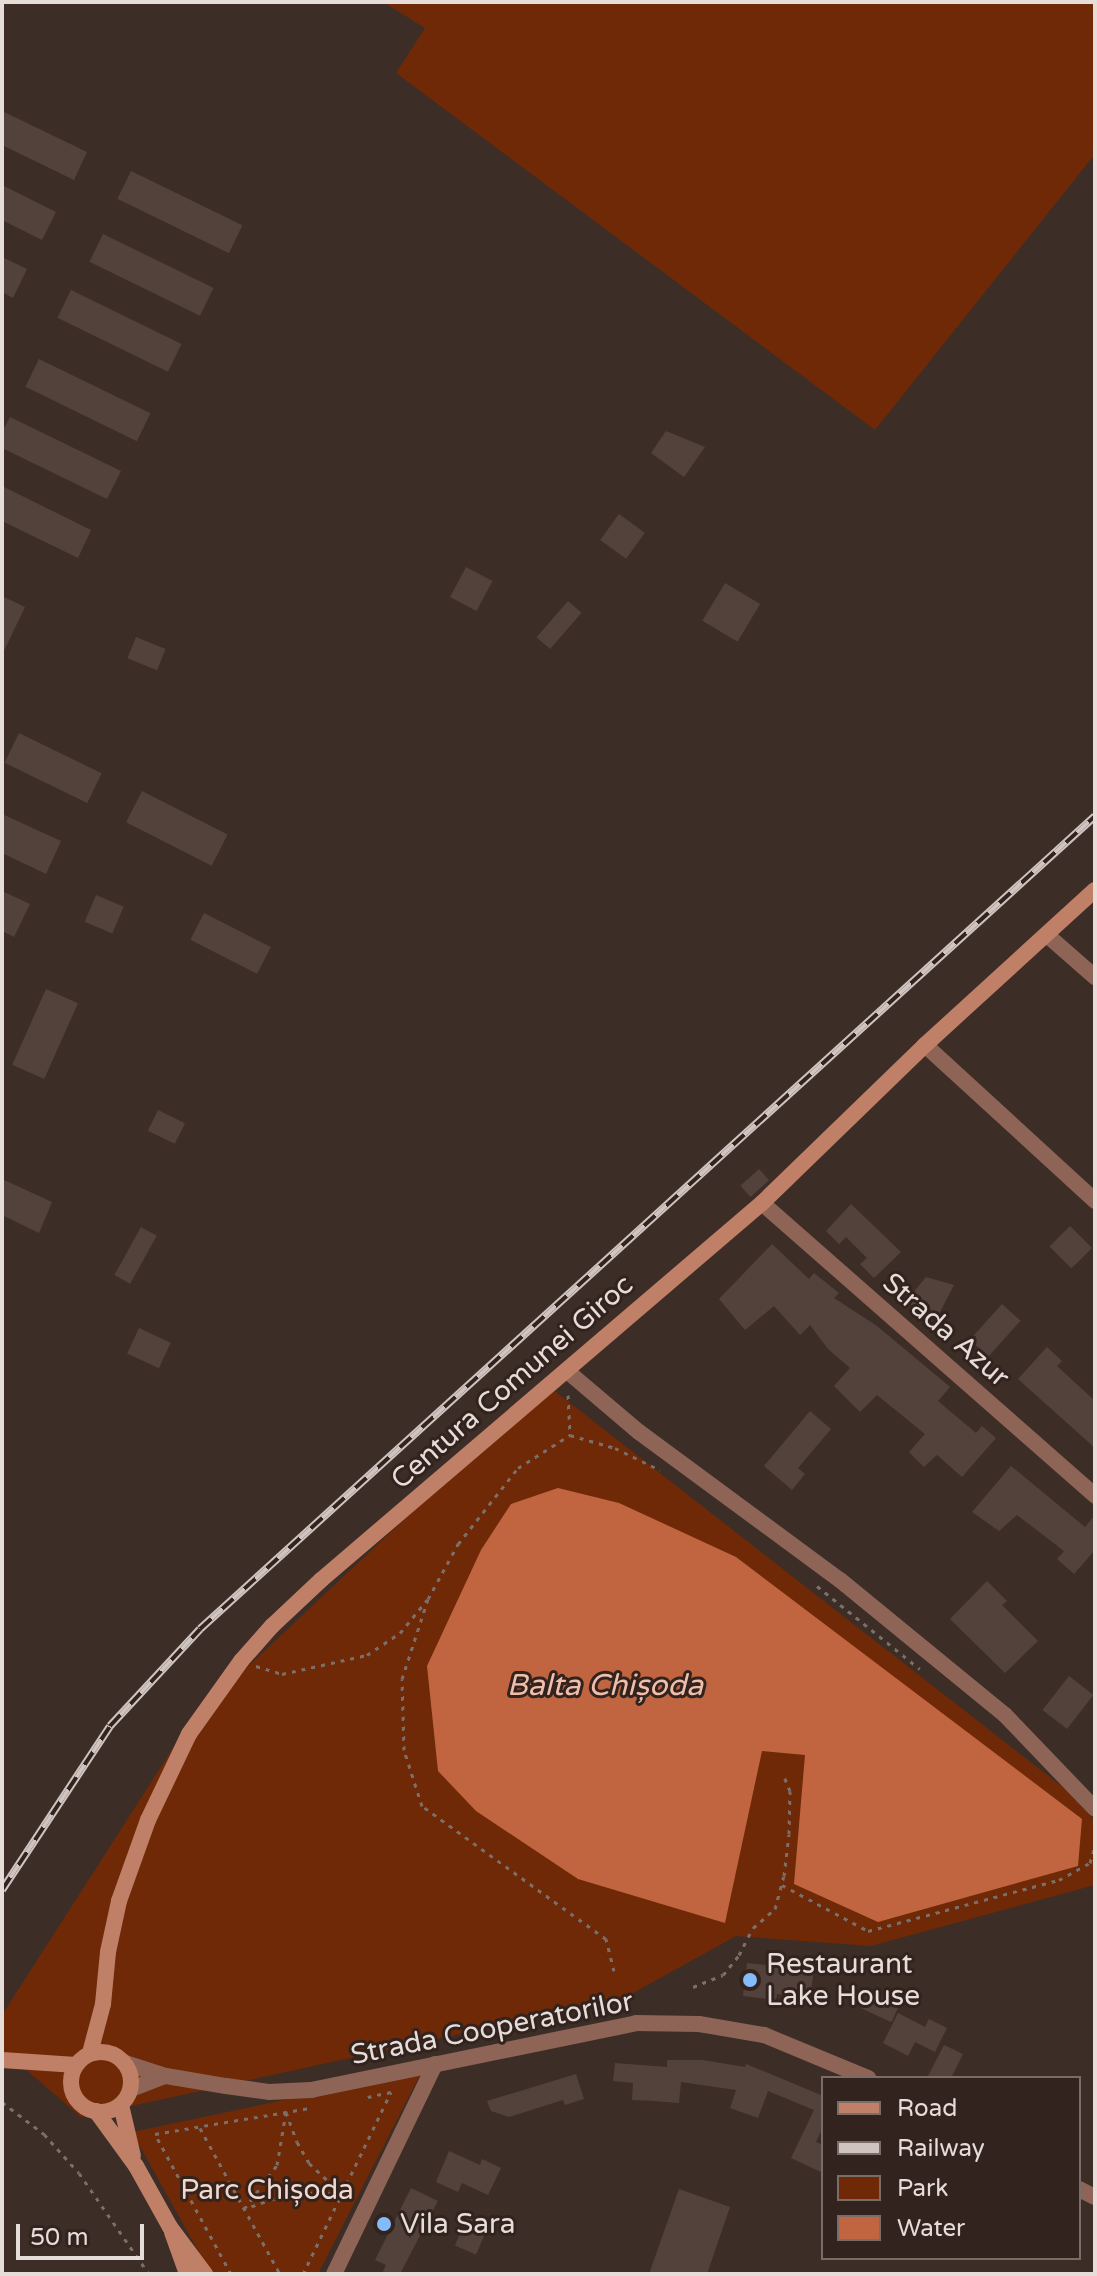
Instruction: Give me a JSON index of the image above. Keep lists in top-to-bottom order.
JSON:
{
  "streets": {
    "main road": ["Centura Comunei Giroc"],
    "street": ["Strada Azur", "Strada Cooperatorilor"]
  },
  "crossings": [
    ["Strada Azur", "Centura Comunei Giroc"],
    ["Centura Comunei Giroc", "Strada Cooperatorilor"]
  ],
  "water": ["Balta Chișoda"],
  "parks": ["Parc Chișoda"],
  "places": ["Restaurant Lake House", "Vila Sara"],
  "legend": [
    "Road",
    "Railway",
    "Park",
    "Water"
  ],
  "scale_bar": "50 m"
}
